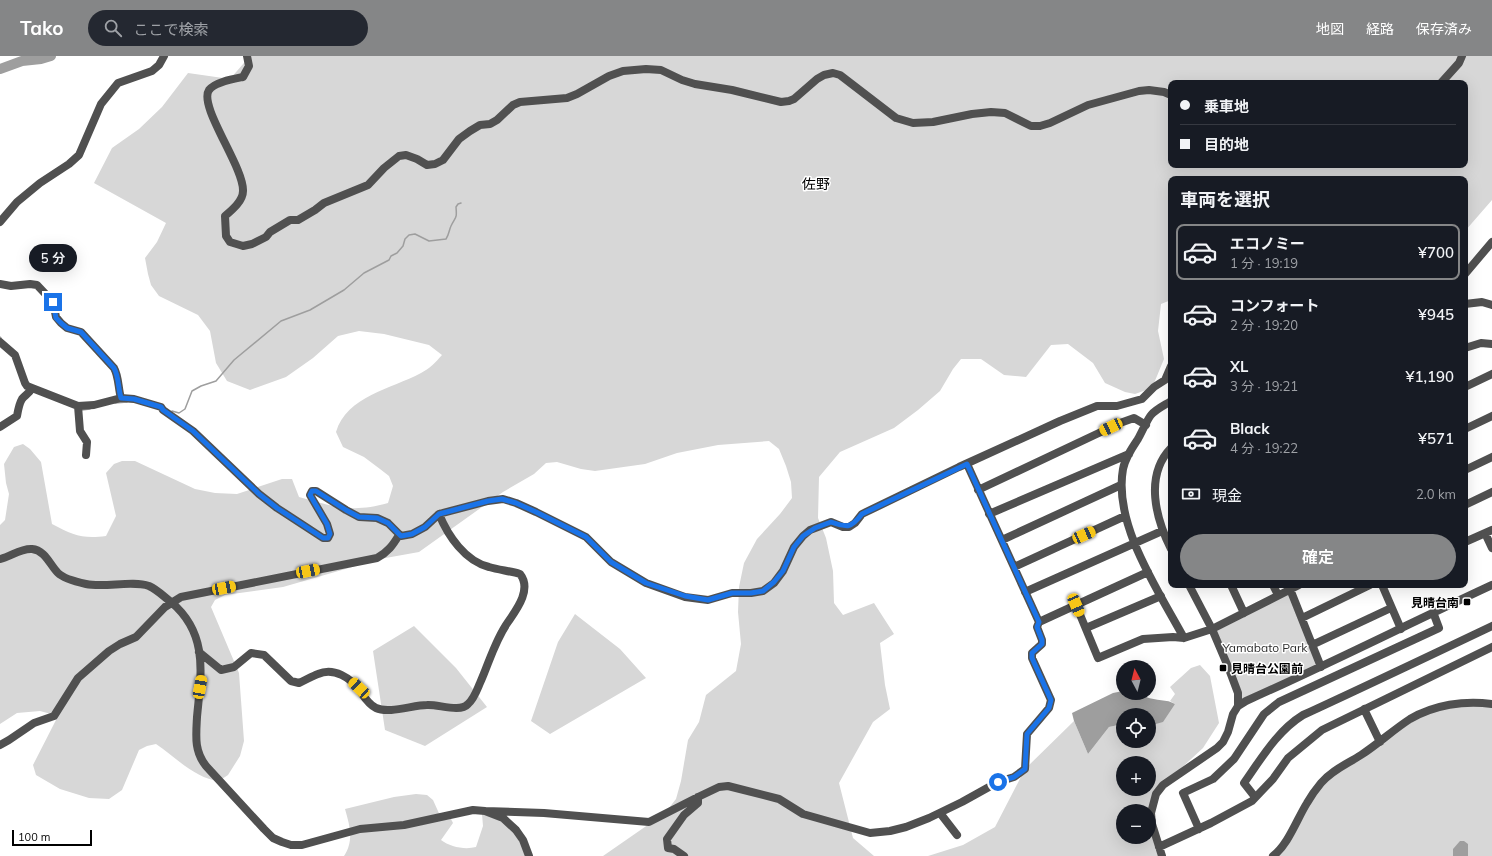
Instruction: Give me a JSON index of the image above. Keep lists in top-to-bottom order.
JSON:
{
  "districts": ["佐野"],
  "parks": ["Yamabato Park"],
  "places": {
    "transit": ["見晴台南", "見晴台公園前"]
  },
  "scale_bar": "100 m",
  "north": "top",
  "page": {
    "header": "Tako",
    "search": "ここで検索",
    "nav": ["地図", "経路", "保存済み"],
    "banner": ["乗車地", "目的地"],
    "heading": "車両を選択",
    "list": [
      {
        "name": "エコノミー",
        "note": "1 分 · 19:19",
        "value": "¥700"
      },
      {
        "name": "コンフォート",
        "note": "2 分 · 19:20",
        "value": "¥945"
      },
      {
        "name": "XL",
        "note": "3 分 · 19:21",
        "value": "¥1,190"
      },
      {
        "name": "Black",
        "note": "4 分 · 19:22",
        "value": "¥571"
      }
    ],
    "bubble": "5 分",
    "pay": ["現金", "2.0 km"],
    "buttons": "確定",
    "map_buttons": ["+", "−"],
    "scale": "100 m"
  }
}
